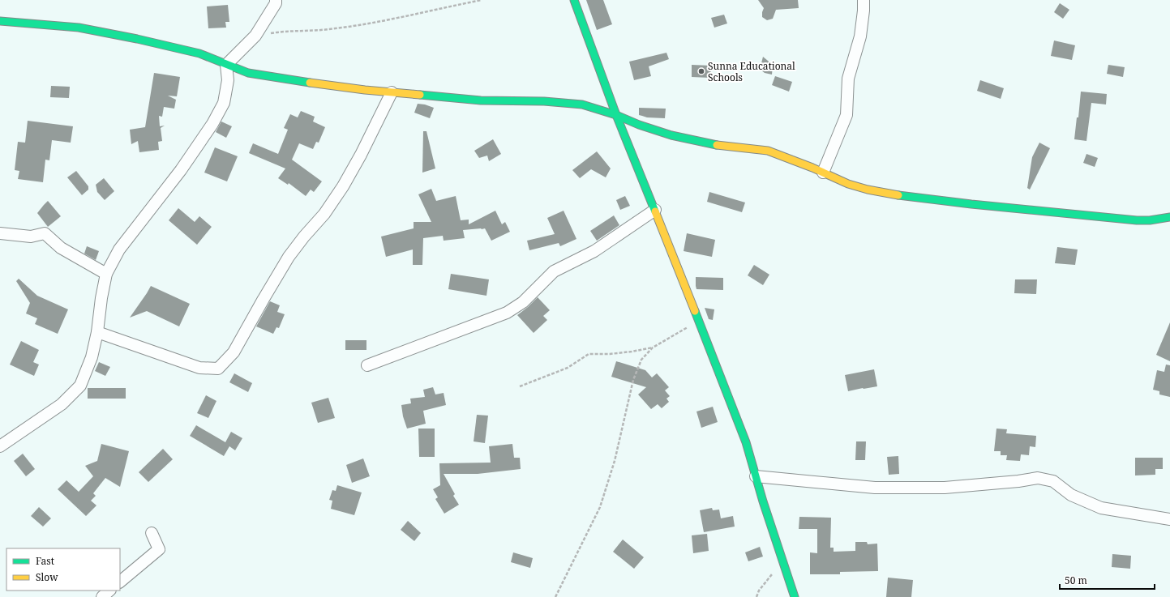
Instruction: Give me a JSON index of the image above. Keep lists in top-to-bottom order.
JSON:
{
  "places": ["Sunna Educational Schools"],
  "legend": ["Fast", "Slow"],
  "scale_bar": "50 m"
}
